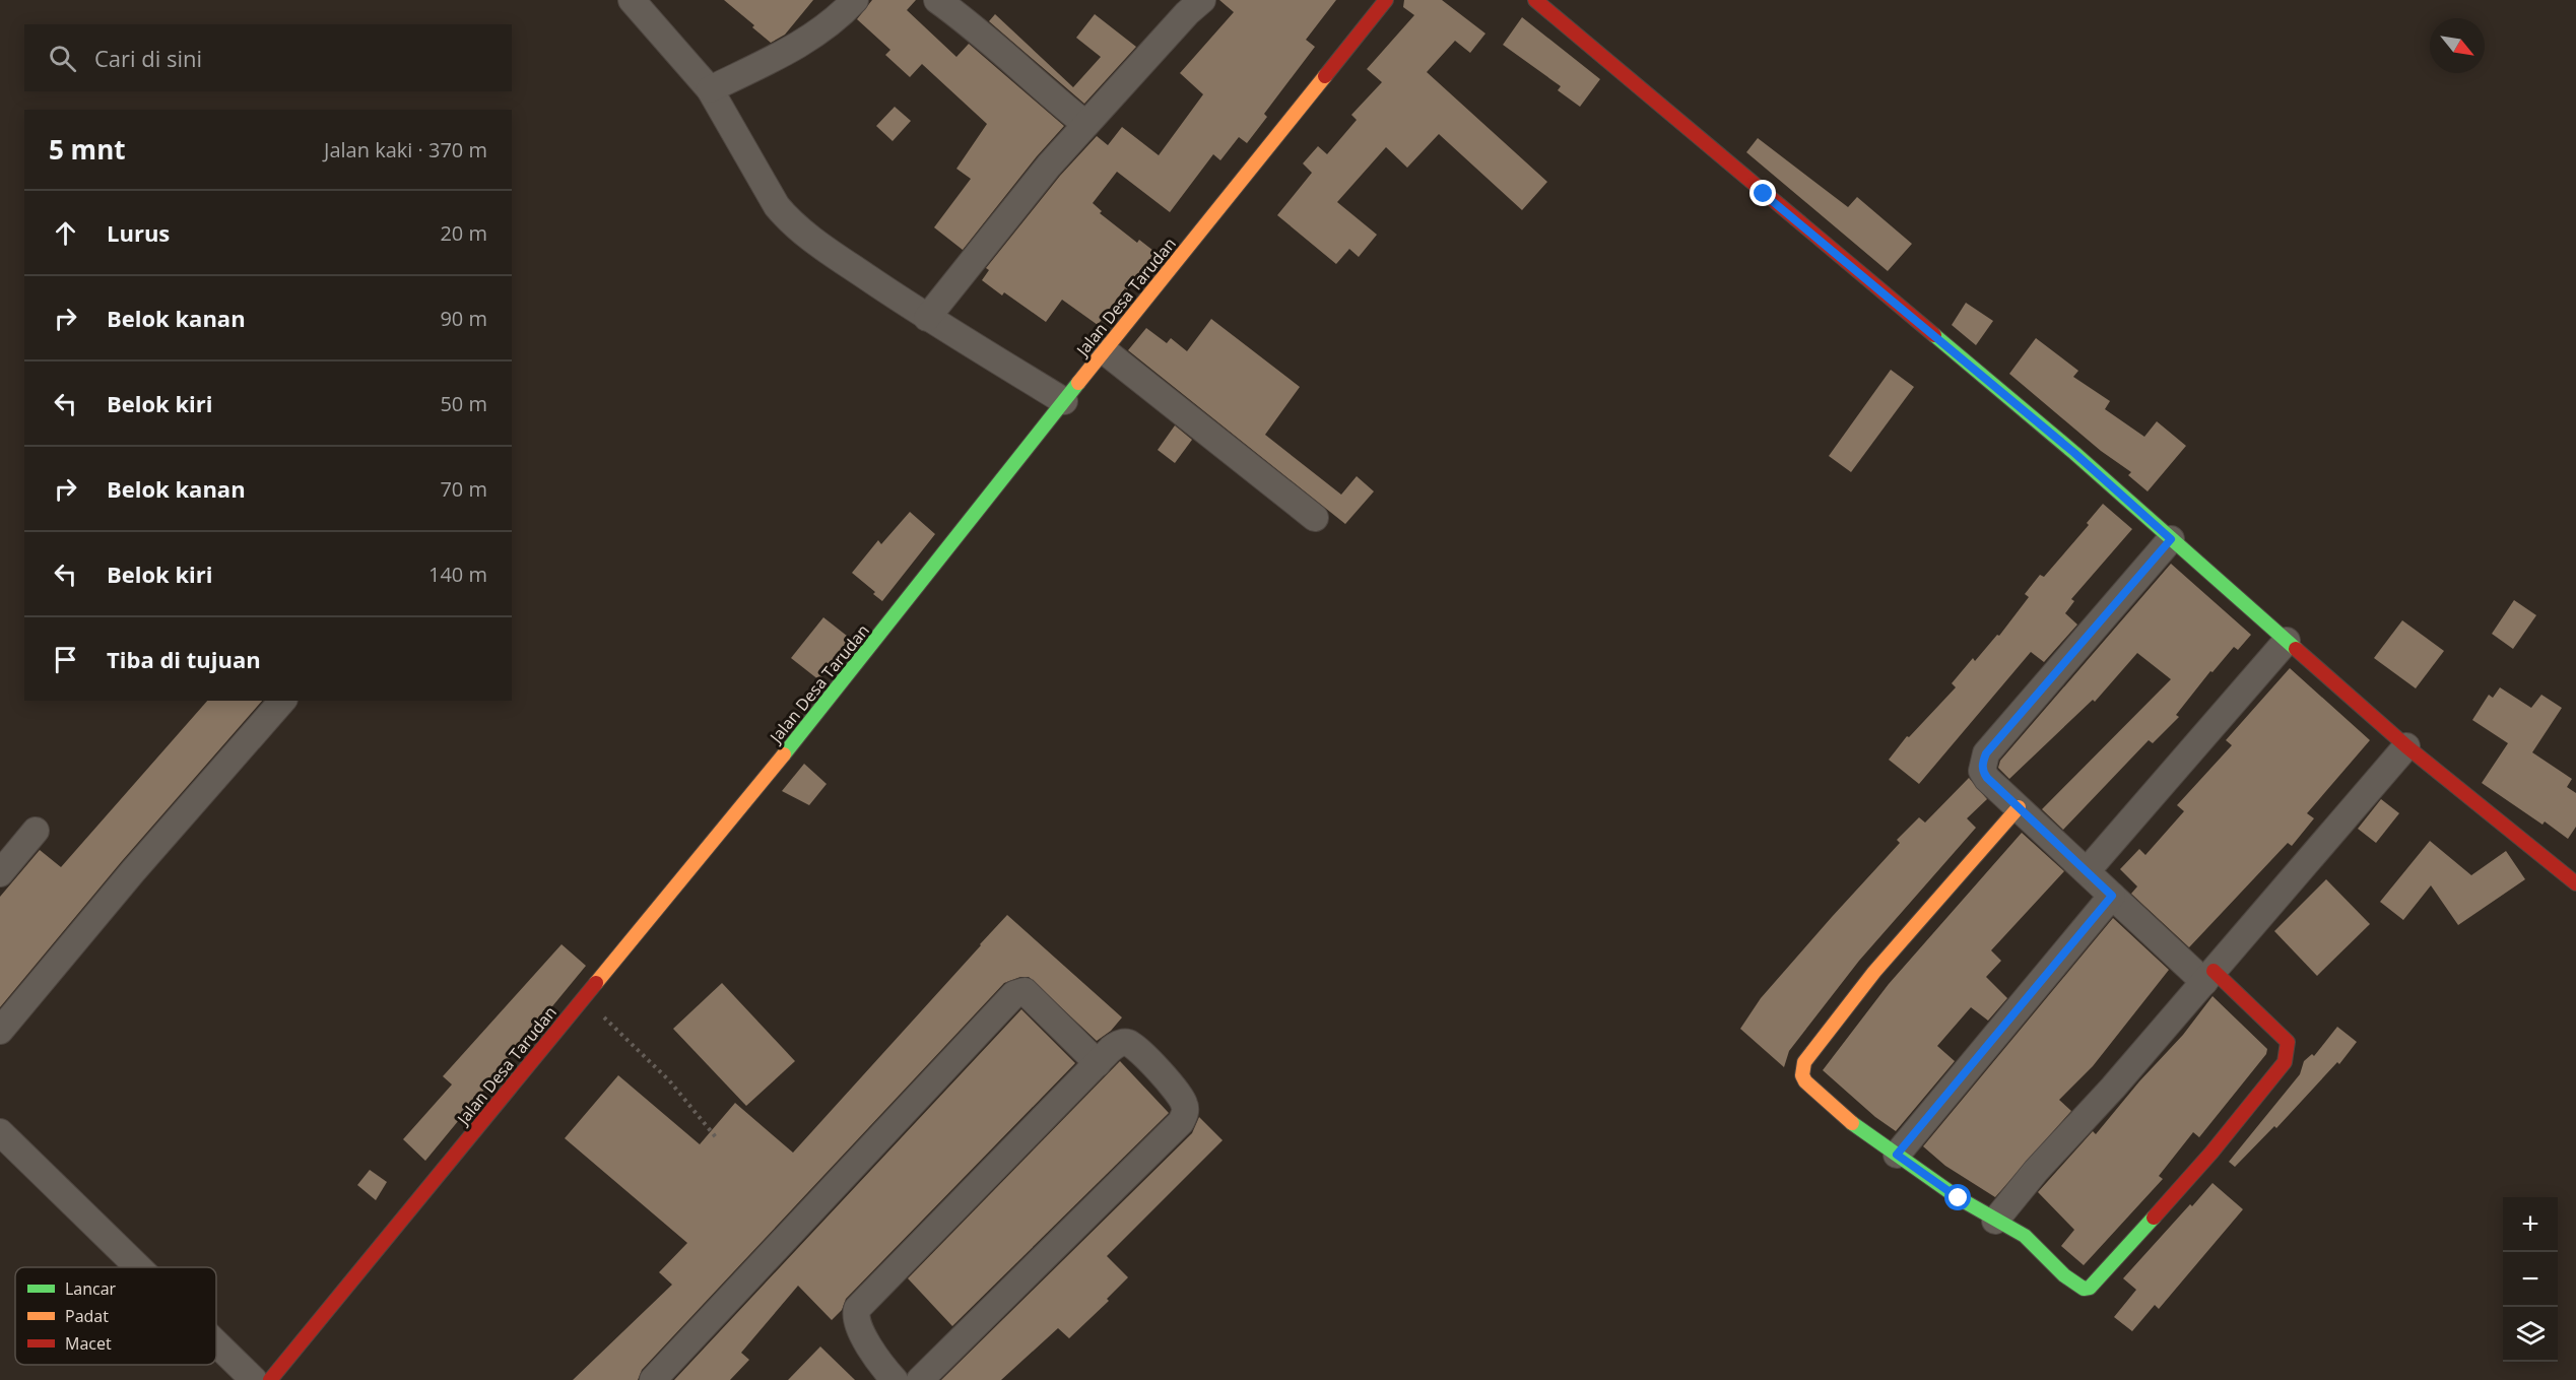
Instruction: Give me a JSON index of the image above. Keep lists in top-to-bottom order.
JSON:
{
  "streets": {
    "street": ["Jalan Desa Tarudan"]
  },
  "legend": ["Lancar", "Padat", "Macet"],
  "north": "bottom right",
  "page": {
    "search": "Cari di sini",
    "heading": ["5 mnt", "Jalan kaki · 370 m"],
    "list": [
      ["Lurus", "20 m"],
      ["Belok kanan", "90 m"],
      ["Belok kiri", "50 m"],
      ["Belok kanan", "70 m"],
      ["Belok kiri", "140 m"],
      "Tiba di tujuan"
    ],
    "map_buttons": ["+", "−"]
  }
}
